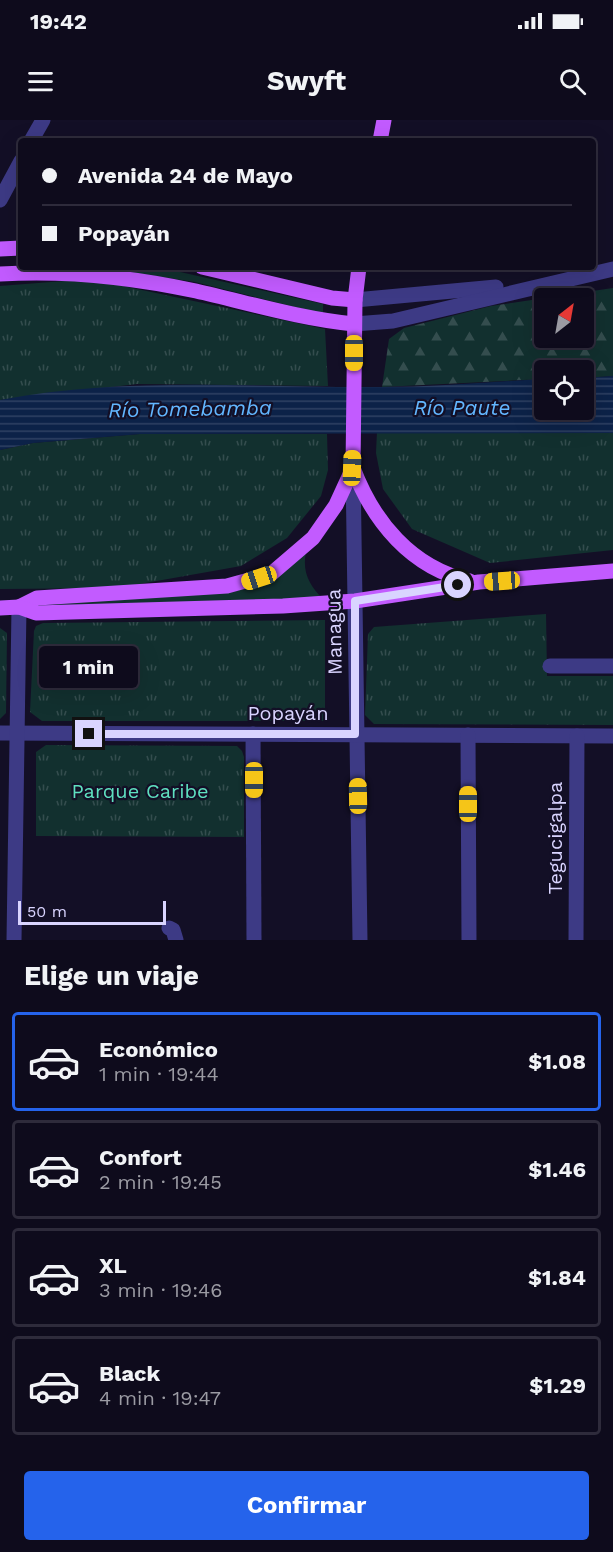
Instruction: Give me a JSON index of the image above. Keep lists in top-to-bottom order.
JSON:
{
  "streets": {
    "street": ["Managua", "Popayán", "Tegucigalpa"]
  },
  "crossings": [
    ["Managua", "Popayán"],
    ["Popayán", "Tegucigalpa"]
  ],
  "water": ["Río Paute", "Río Tomebamba"],
  "parks": ["Parque Caribe"],
  "scale_bar": "50 m",
  "north": "top right",
  "page": {
    "status": "19:42",
    "header": "Swyft",
    "banner": ["Avenida 24 de Mayo", "Popayán"],
    "bubble": "1 min",
    "scale": "50 m",
    "heading": "Elige un viaje",
    "list": [
      {
        "name": "Económico",
        "note": "1 min · 19:44",
        "value": "$1.08"
      },
      {
        "name": "Confort",
        "note": "2 min · 19:45",
        "value": "$1.46"
      },
      {
        "name": "XL",
        "note": "3 min · 19:46",
        "value": "$1.84"
      },
      {
        "name": "Black",
        "note": "4 min · 19:47",
        "value": "$1.29"
      }
    ],
    "buttons": "Confirmar"
  }
}
